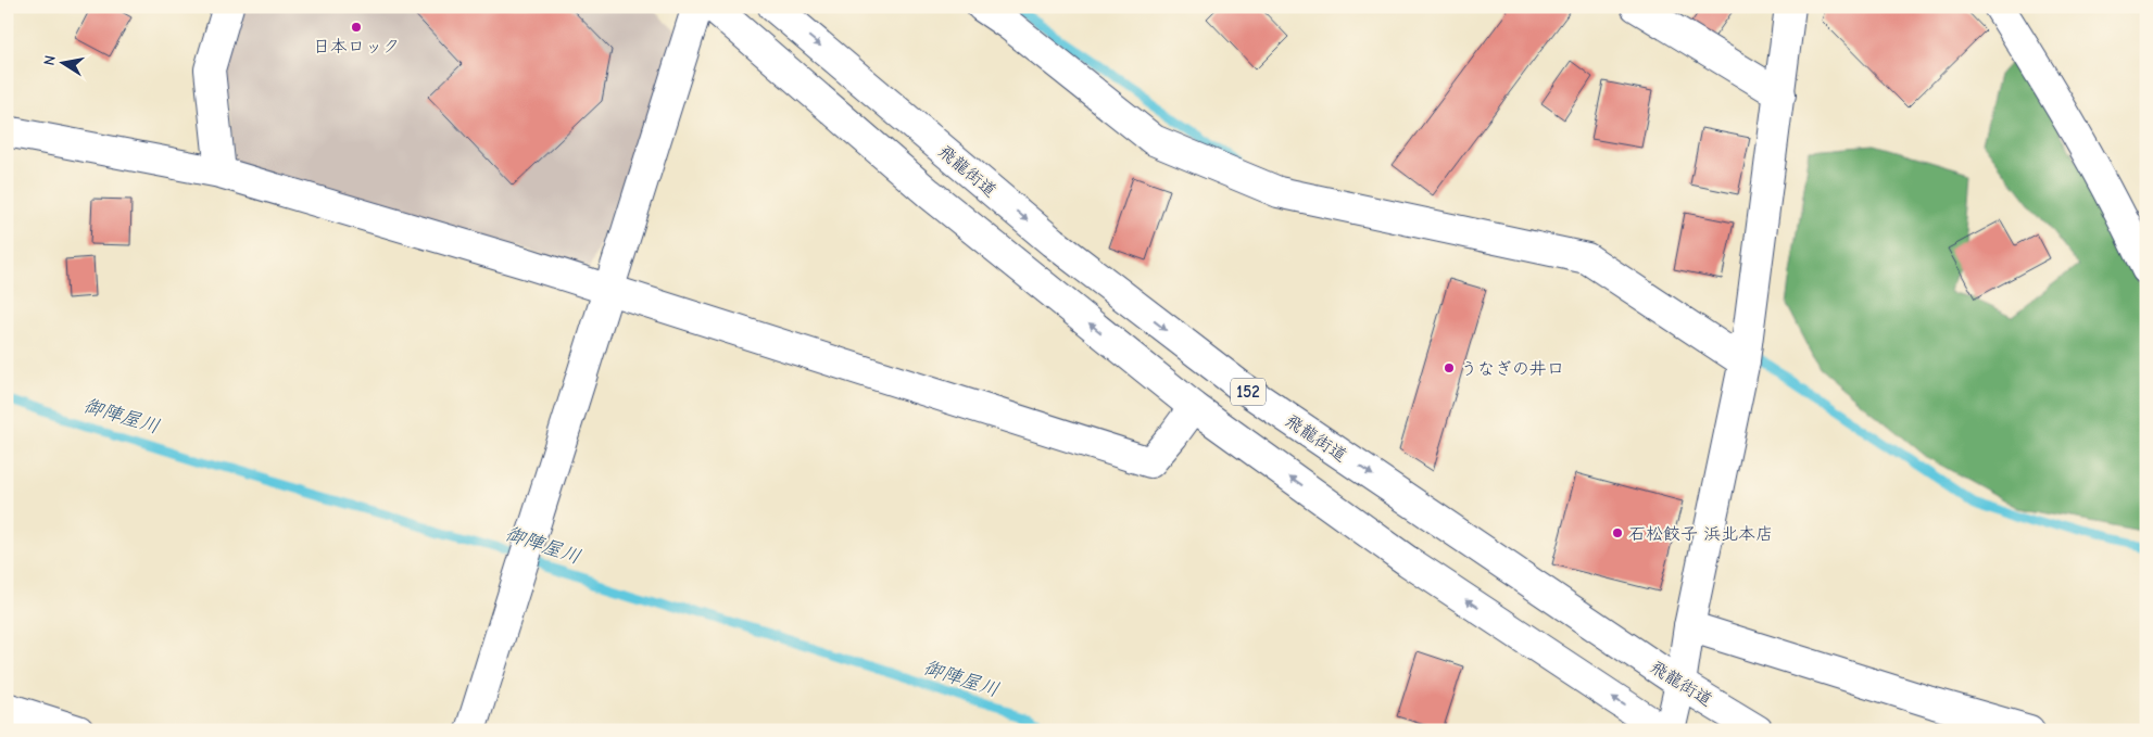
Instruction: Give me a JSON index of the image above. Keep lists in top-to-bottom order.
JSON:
{
  "streets": {
    "main road": ["飛龍街道", "152"]
  },
  "water": ["御陣屋川"],
  "places": ["日本ロック", "うなぎの井口", "石松餃子 浜北本店"],
  "north": "left"
}
